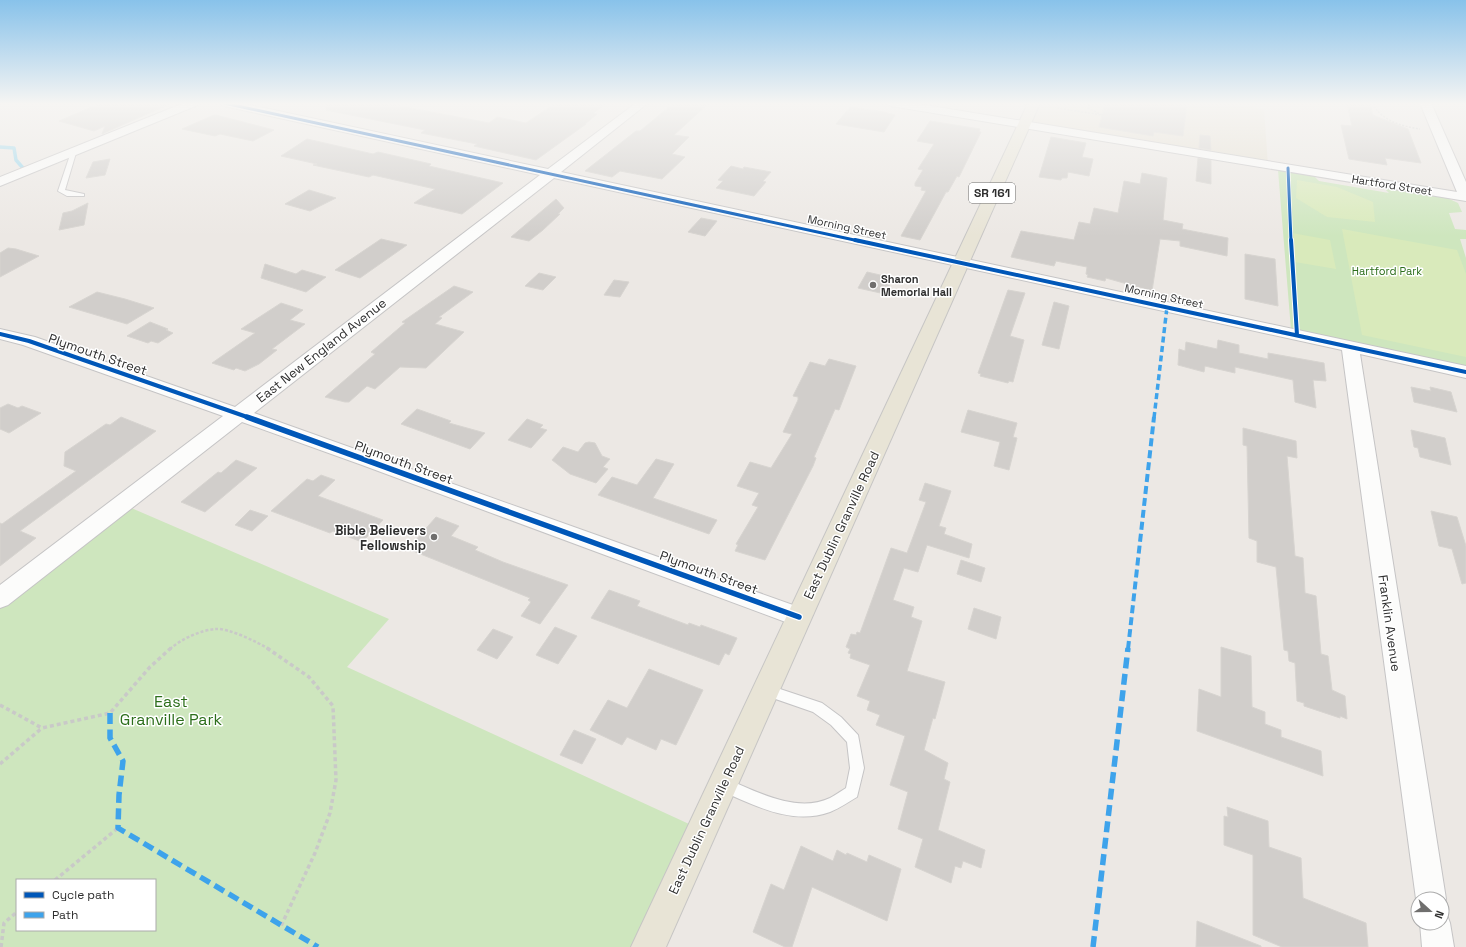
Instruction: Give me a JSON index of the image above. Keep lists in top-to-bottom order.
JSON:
{
  "streets": {
    "main road": ["SR 161", "East Dublin Granville Road"],
    "street": [
      "Hartford Street",
      "Morning Street",
      "East New England Avenue",
      "Plymouth Street",
      "Franklin Avenue"
    ]
  },
  "crossings": [
    ["Morning Street", "East New England Avenue"],
    ["Morning Street", "East Dublin Granville Road"],
    ["Morning Street", "Franklin Avenue"],
    ["East New England Avenue", "Plymouth Street"],
    ["Plymouth Street", "East Dublin Granville Road"]
  ],
  "parks": ["Hartford Park", "East Granville Park"],
  "places": ["Sharon Memorial Hall", "Bible Believers Fellowship"],
  "legend": ["Cycle path", "Path"],
  "north": "right"
}
